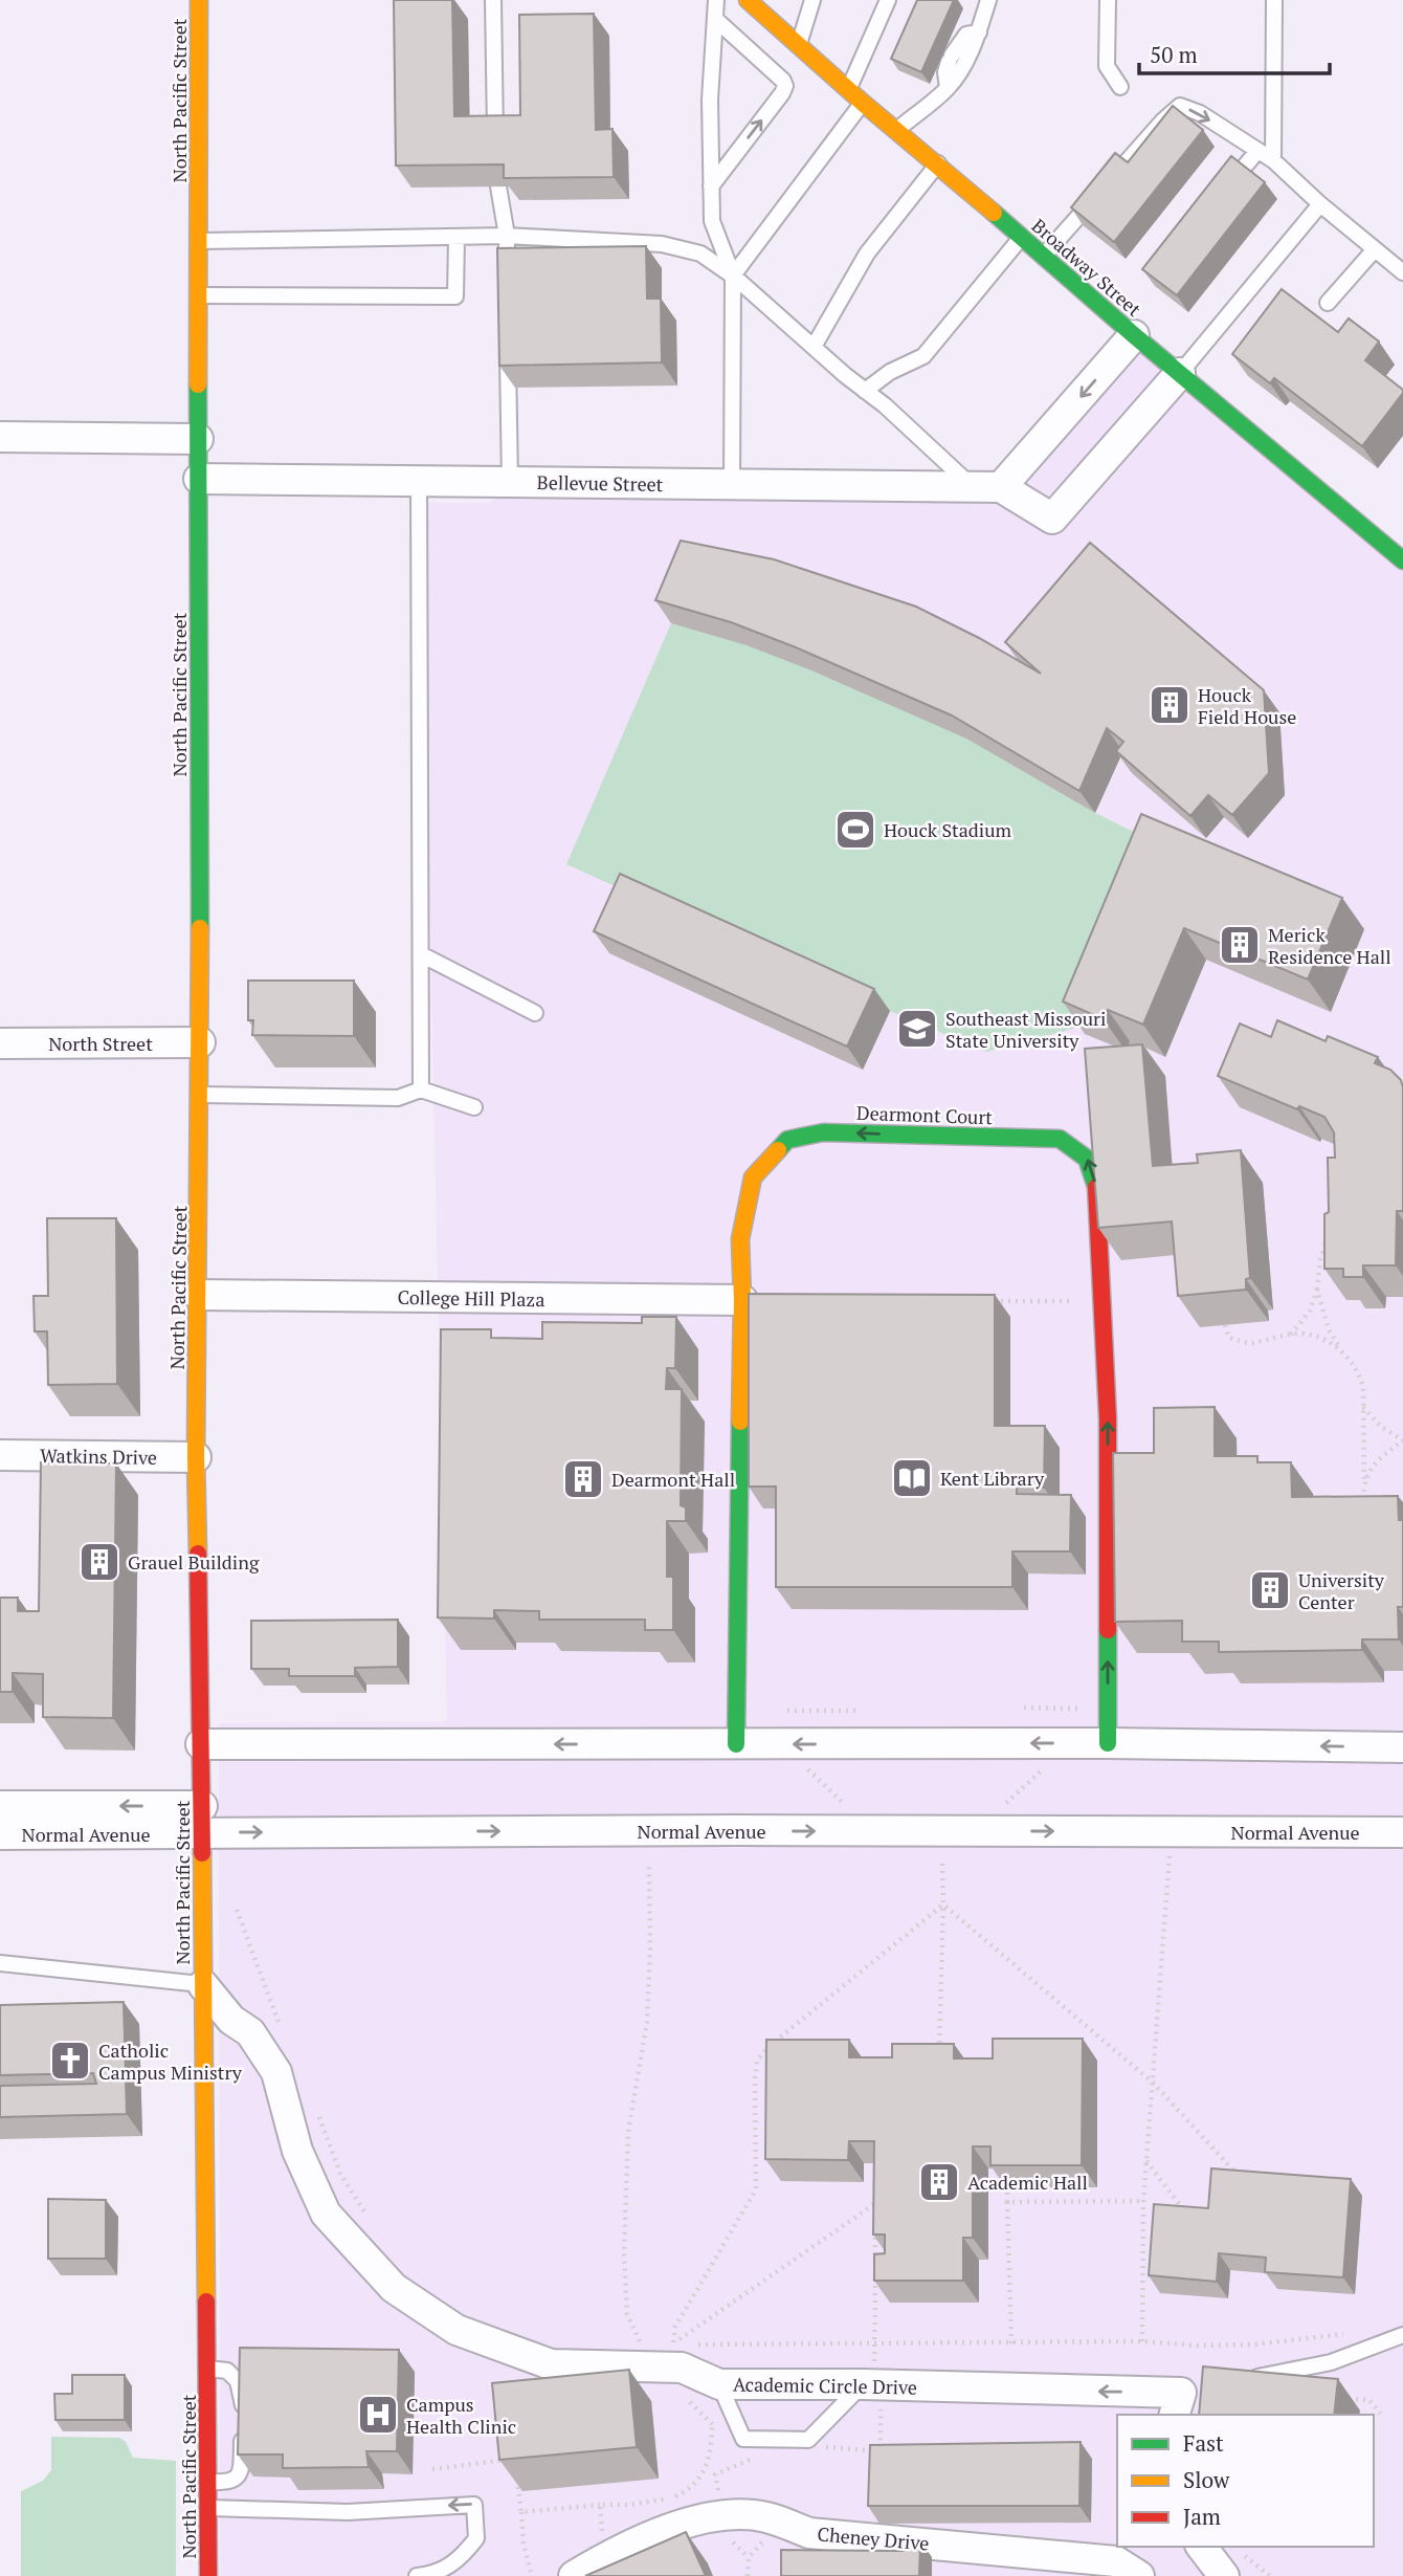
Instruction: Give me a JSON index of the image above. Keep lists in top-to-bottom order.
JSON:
{
  "streets": {
    "street": [
      "North Pacific Street",
      "Broadway Street",
      "Bellevue Street",
      "North Street",
      "Dearmont Court",
      "College Hill Plaza",
      "Watkins Drive",
      "Normal Avenue",
      "Academic Circle Drive",
      "Cheney Drive"
    ]
  },
  "crossings": [
    ["North Pacific Street", "Bellevue Street"],
    ["North Pacific Street", "North Street"],
    ["North Pacific Street", "College Hill Plaza"],
    ["North Pacific Street", "Watkins Drive"],
    ["North Pacific Street", "Normal Avenue"],
    ["North Pacific Street", "Academic Circle Drive"],
    ["Dearmont Court", "College Hill Plaza"]
  ],
  "places": {
    "building": [
      "Houck Field House",
      "Merick Residence Hall",
      "Dearmont Hall",
      "Grauel Building",
      "University Center",
      "Academic Hall"
    ],
    "sports": ["Houck Stadium"],
    "school or university": ["Southeast Missouri State University"],
    "library": ["Kent Library"],
    "church": ["Catholic Campus Ministry"],
    "hospital": ["Campus Health Clinic"]
  },
  "legend": ["Fast", "Slow", "Jam"],
  "scale_bar": "50 m"
}
